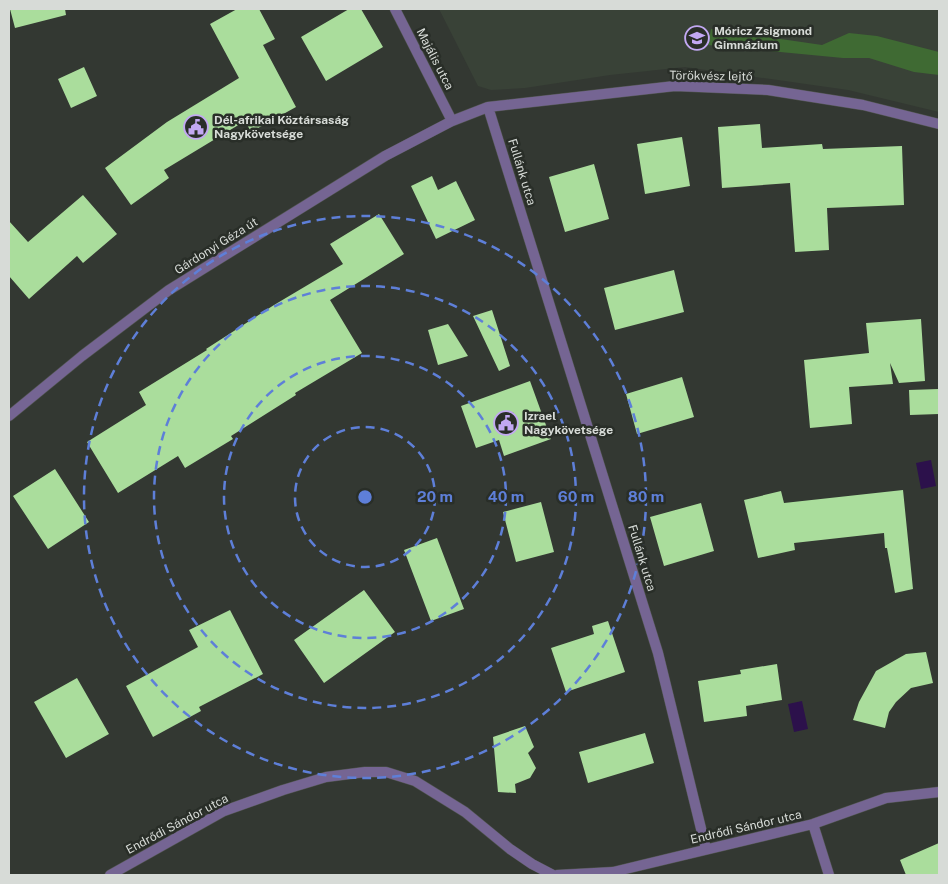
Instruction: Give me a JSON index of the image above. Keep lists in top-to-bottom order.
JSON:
{
  "streets": {
    "street": [
      "Majális utca",
      "Törökvész lejtő",
      "Fullánk utca",
      "Gárdonyi Géza út",
      "Endrődi Sándor utca"
    ]
  },
  "crossings": [
    ["Majális utca", "Törökvész lejtő"],
    ["Majális utca", "Gárdonyi Géza út"],
    ["Törökvész lejtő", "Fullánk utca"],
    ["Törökvész lejtő", "Gárdonyi Géza út"],
    ["Fullánk utca", "Endrődi Sándor utca"]
  ],
  "places": {
    "school or university": ["Móricz Zsigmond Gimnázium"],
    "public building": ["Dél-afrikai Köztársaság Nagykövetsége", "Izrael Nagykövetsége"]
  },
  "rings": [
    "20 m",
    "40 m",
    "60 m",
    "80 m"
  ]
}
